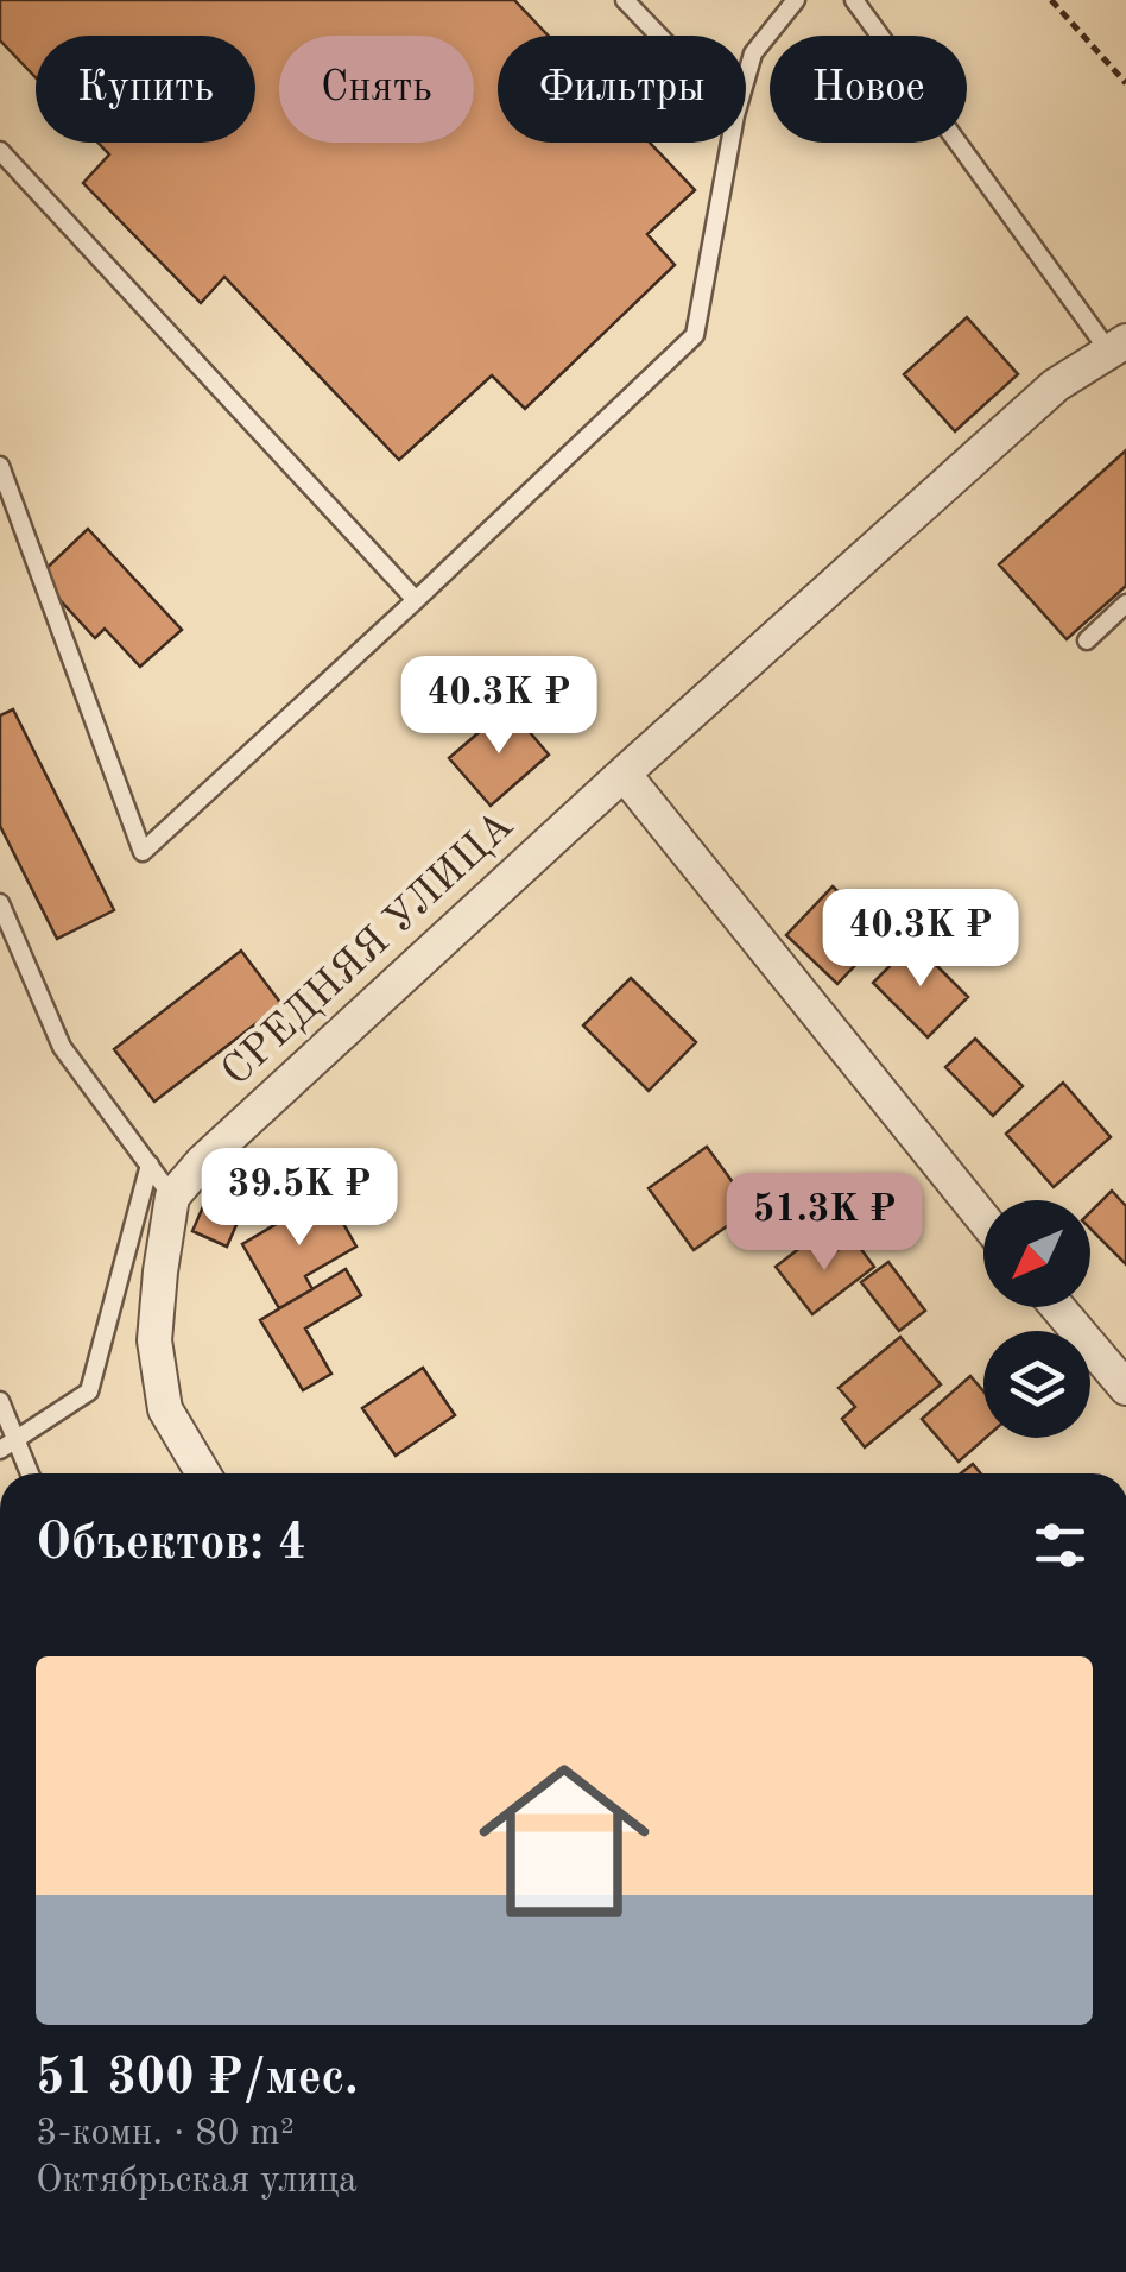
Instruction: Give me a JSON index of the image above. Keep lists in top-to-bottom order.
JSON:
{
  "streets": {
    "street": ["СРЕДНЯЯ УЛИЦА"]
  },
  "north": "bottom left",
  "page": {
    "chip": [
      "Купить",
      "Снять",
      "Фильтры",
      "Новое"
    ],
    "price": [
      "40.3K ₽",
      "40.3K ₽",
      "39.5K ₽",
      "51.3K ₽"
    ],
    "heading": "Объектов: 4",
    "list": [
      {
        "name": "51 300 ₽/мес.",
        "note": "3-комн. · 80 m² · Октябрьская улица"
      }
    ]
  }
}
